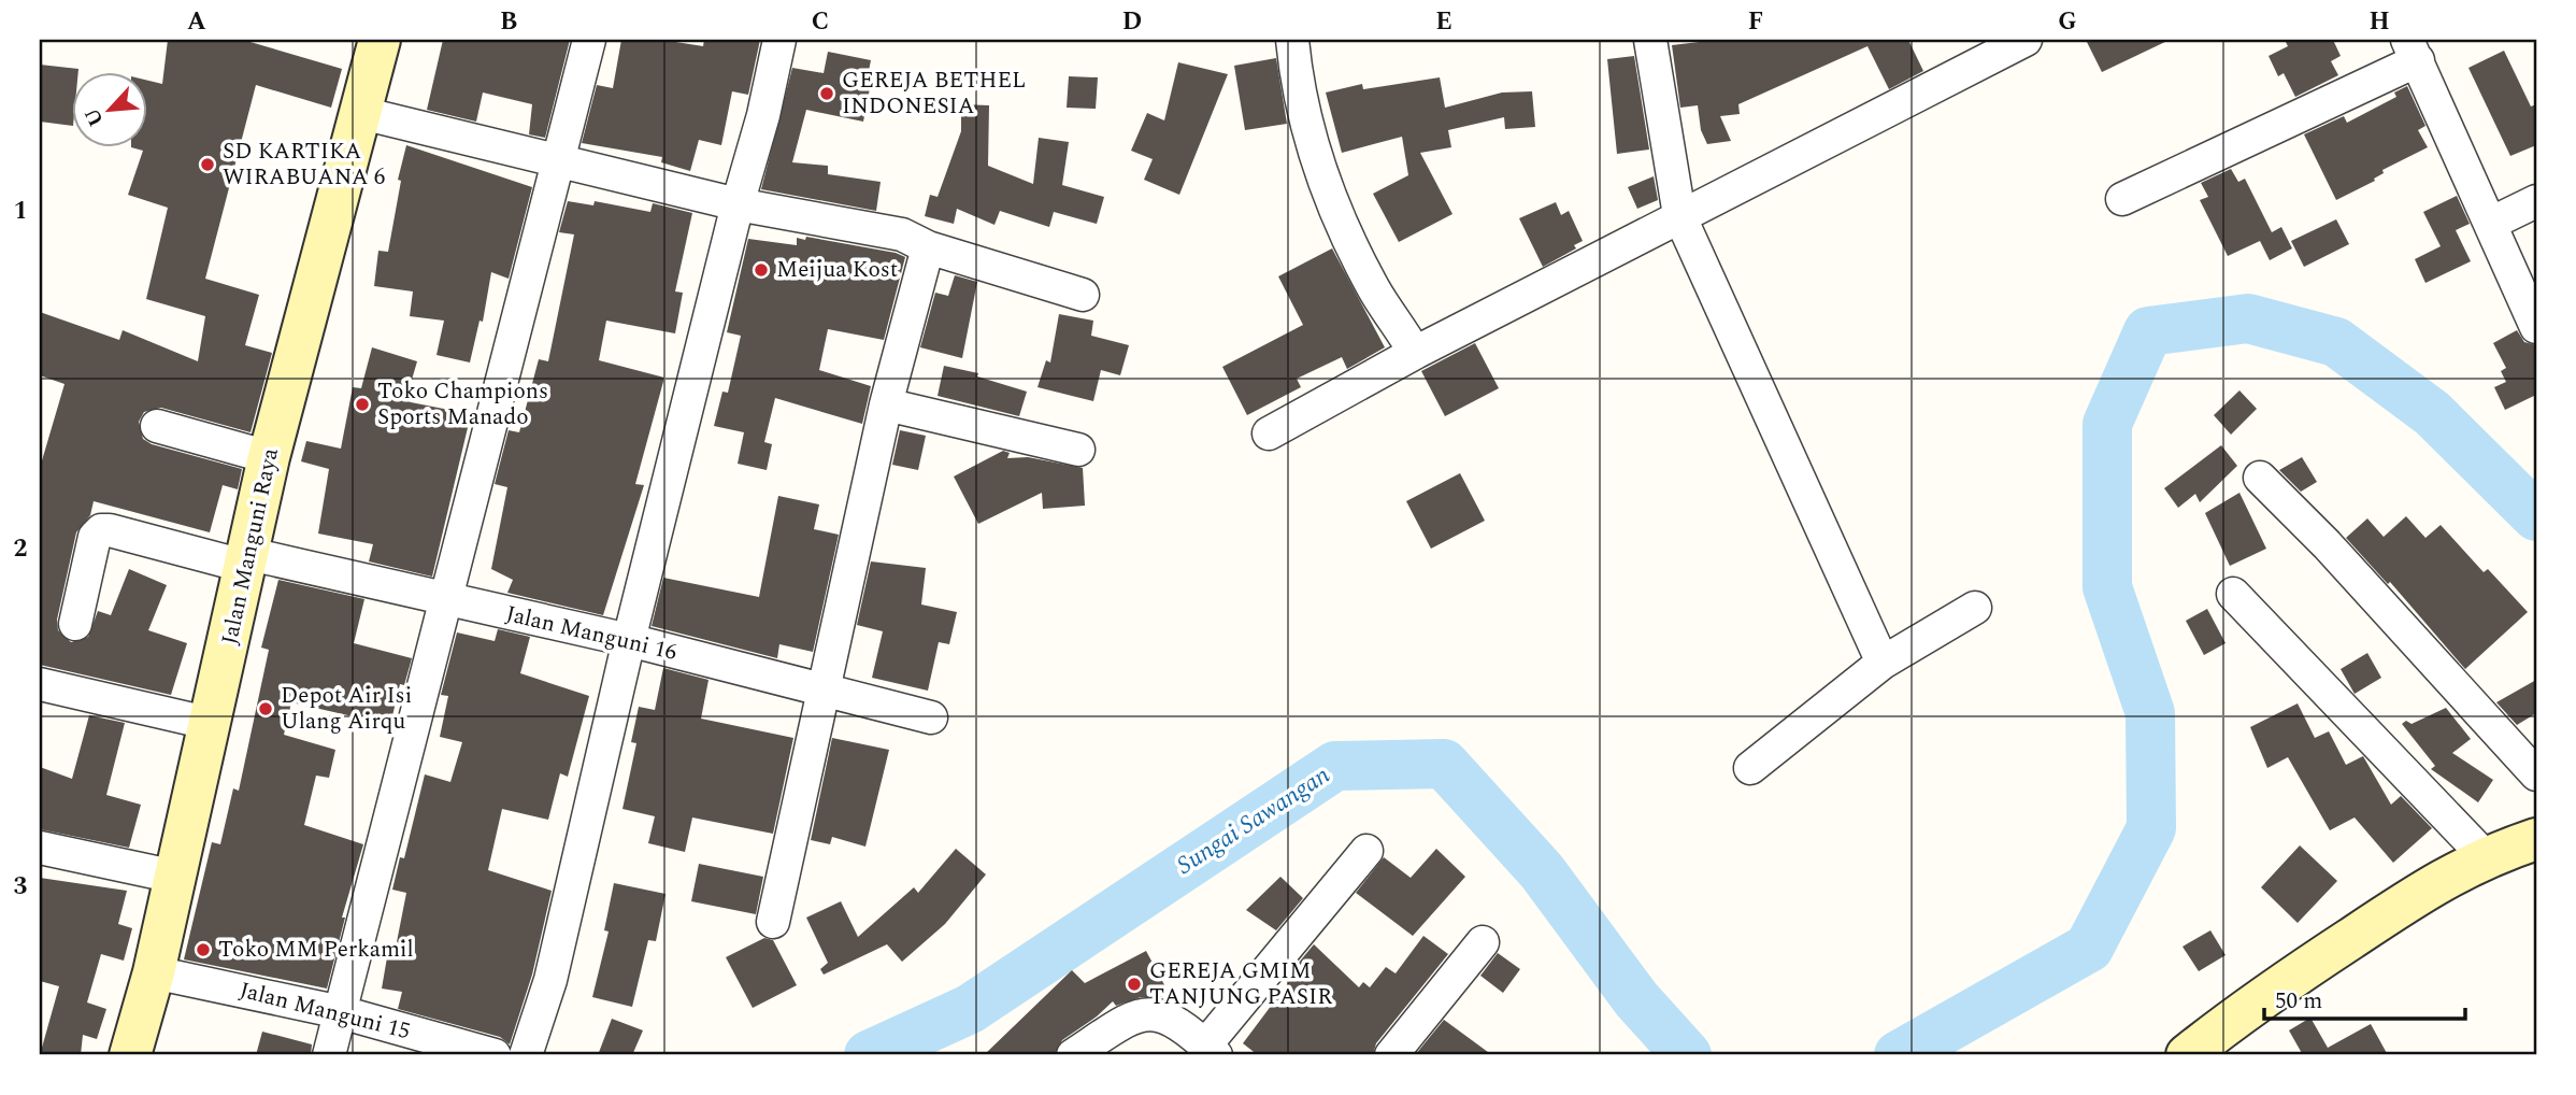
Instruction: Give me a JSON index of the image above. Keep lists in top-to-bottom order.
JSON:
{
  "streets": {
    "street": ["Jalan Manguni Raya", "Jalan Manguni 16", "Jalan Manguni 15"]
  },
  "crossings": [
    ["Jalan Manguni Raya", "Jalan Manguni 16"],
    ["Jalan Manguni Raya", "Jalan Manguni 15"]
  ],
  "water": ["Sungai Sawangan"],
  "places": [
    "GEREJA BETHEL INDONESIA",
    "SD KARTIKA WIRABUANA 6",
    "Meijua Kost",
    "Toko Champions Sports Manado",
    "Depot Air Isi Ulang Airqu",
    "Toko MM Perkamil",
    "GEREJA GMIM TANJUNG PASIR"
  ],
  "scale_bar": "50 m",
  "north": "bottom left",
  "grid": {
    "columns": [
      "A",
      "B",
      "C",
      "D",
      "E",
      "F",
      "G",
      "H"
    ],
    "rows": ["1", "2", "3"]
  }
}
